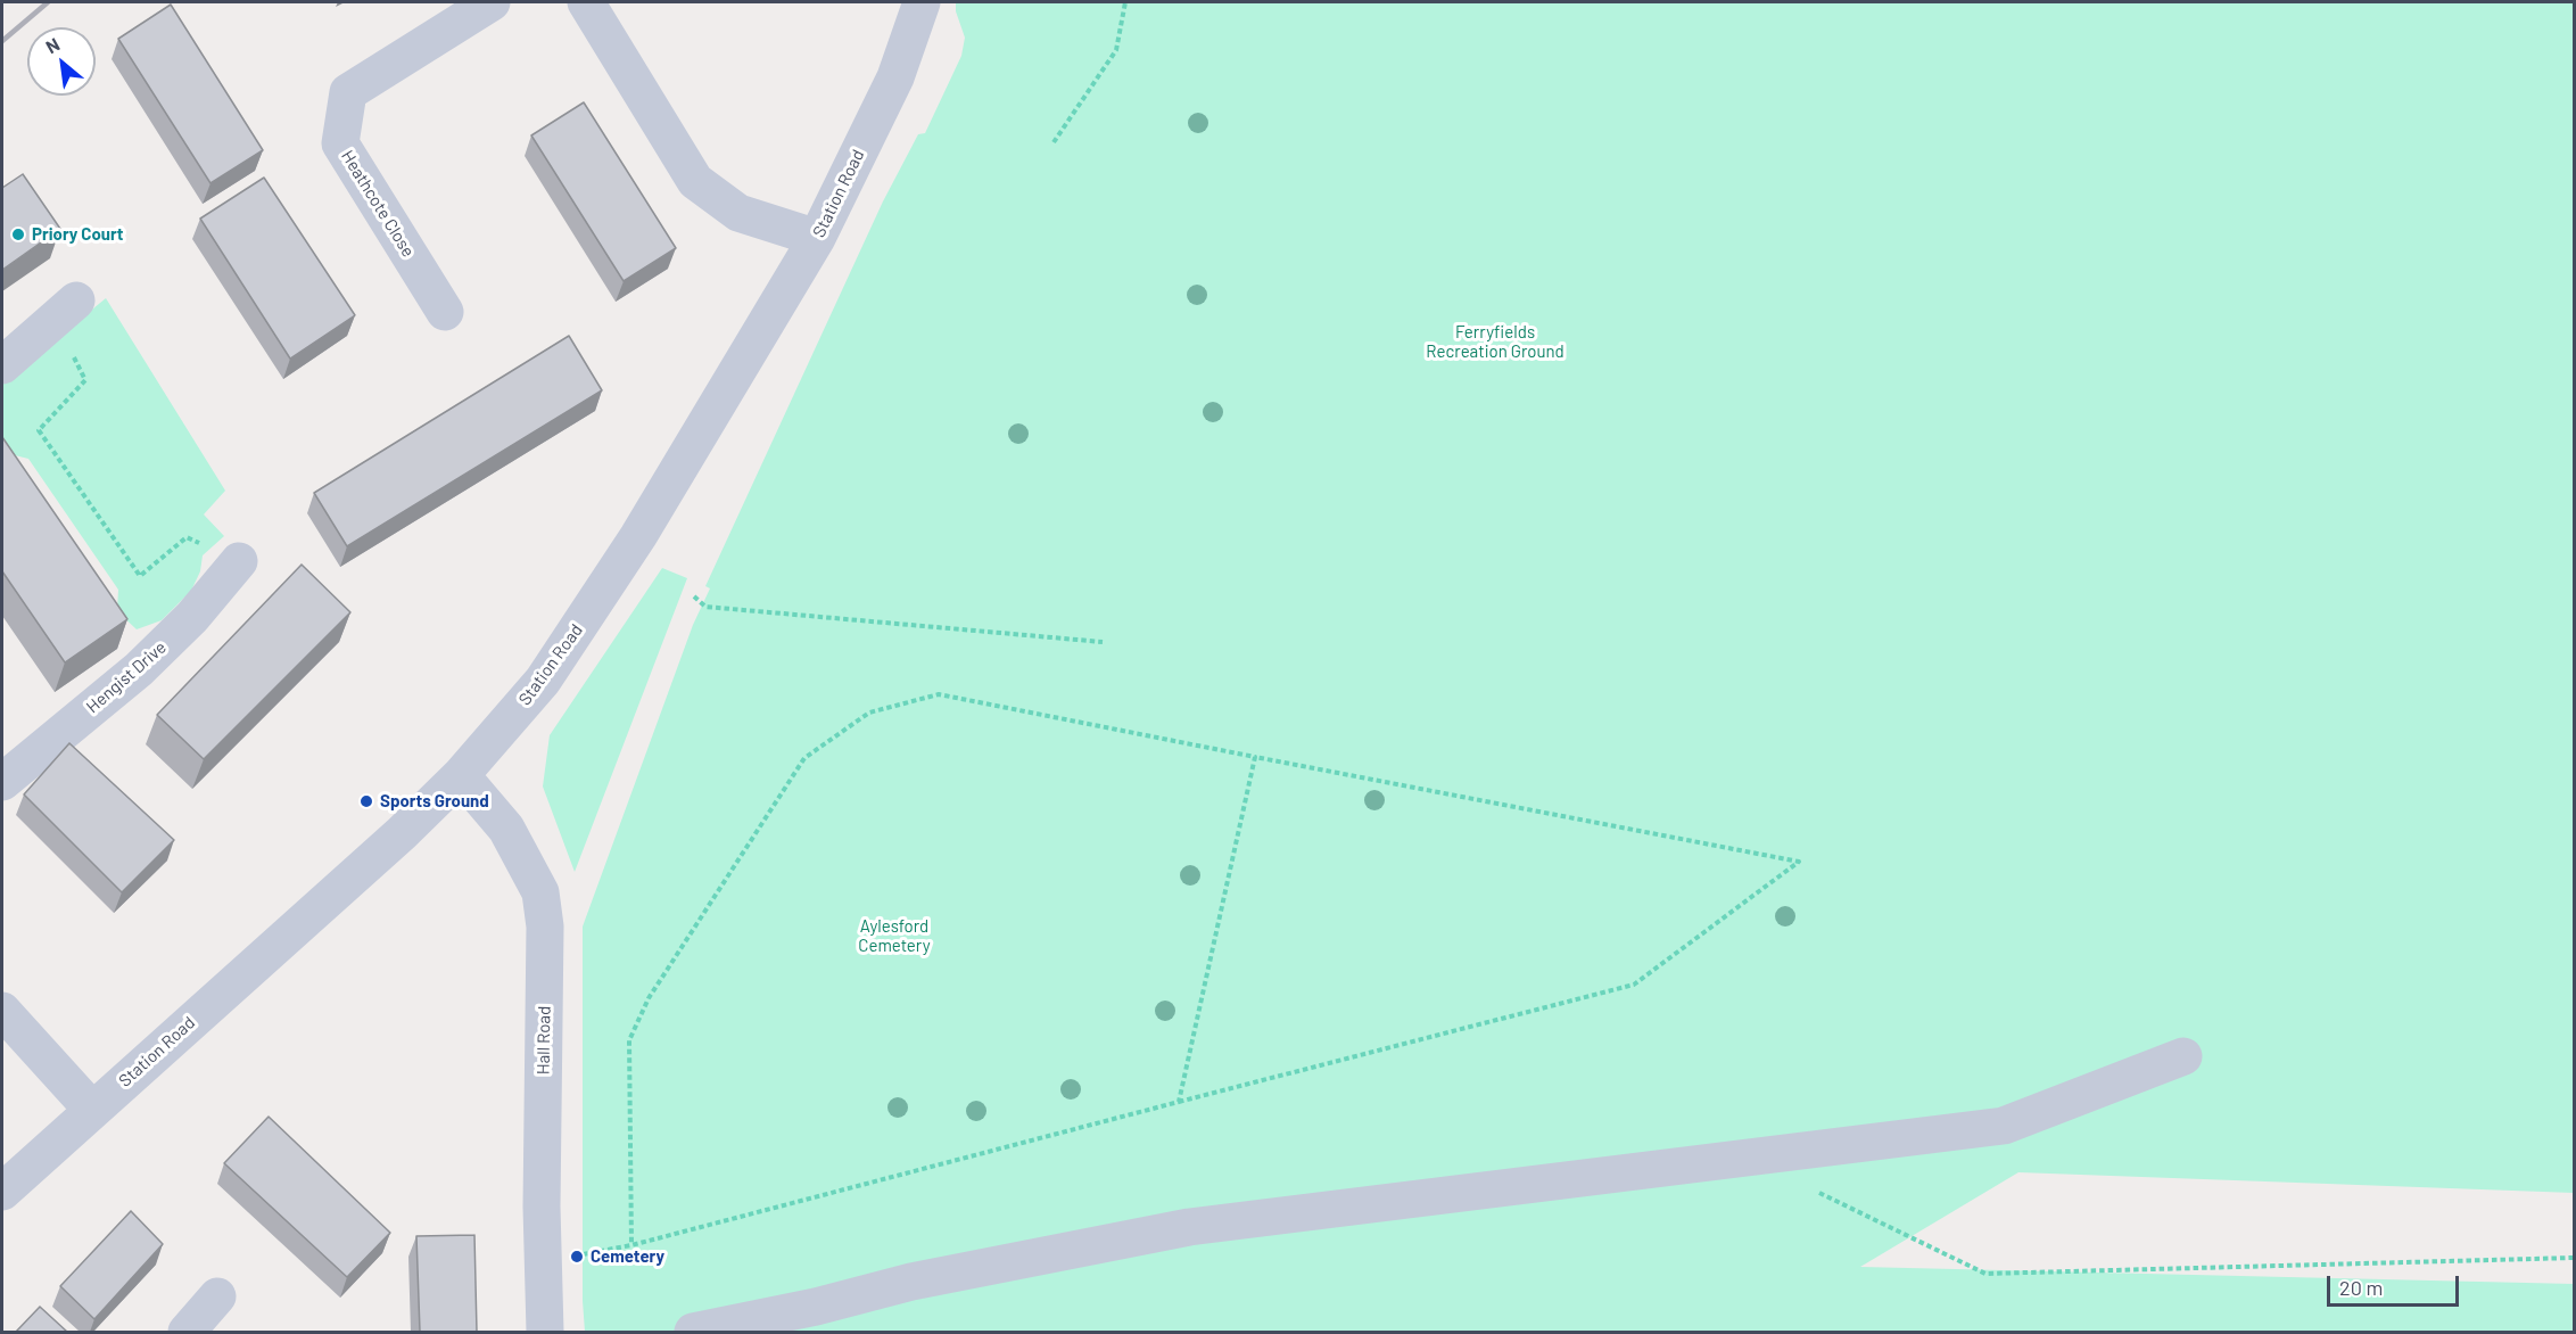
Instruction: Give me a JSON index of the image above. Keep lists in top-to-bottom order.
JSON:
{
  "streets": {
    "street": [
      "Station Road",
      "Heathcote Close",
      "Hengist Drive",
      "Hall Road"
    ]
  },
  "crossings": [
    ["Station Road", "Hall Road"]
  ],
  "parks": ["Ferryfields Recreation Ground", "Aylesford Cemetery"],
  "places": ["Priory Court", "Sports Ground", "Cemetery"],
  "scale_bar": "20 m",
  "north": "top left"
}
